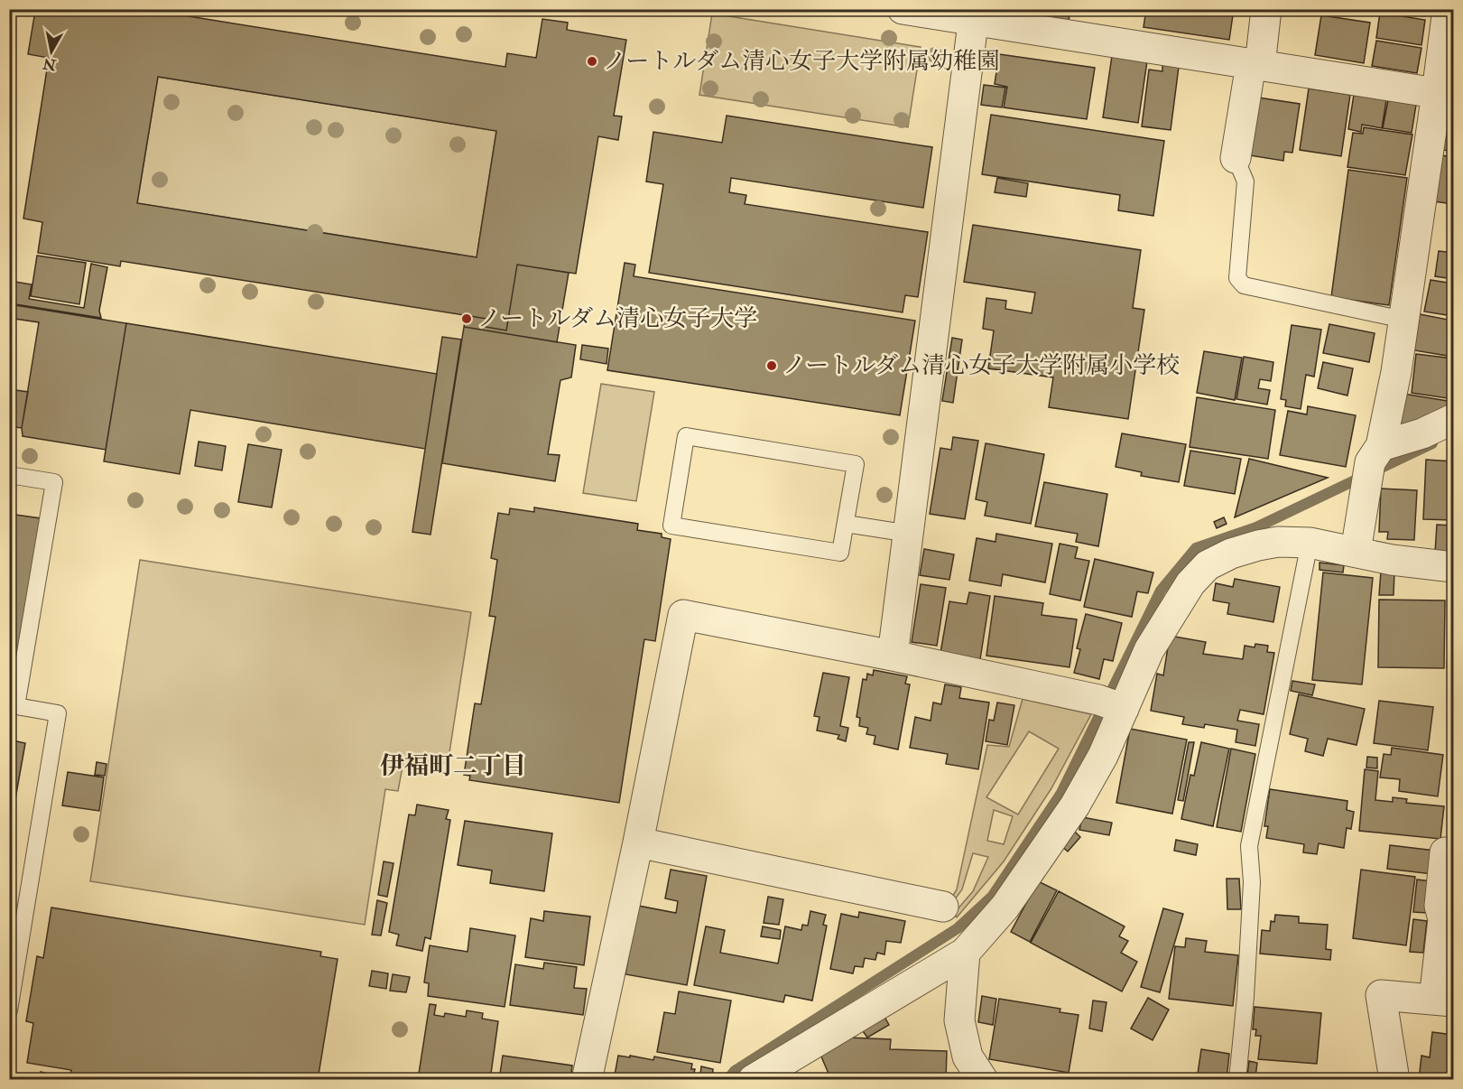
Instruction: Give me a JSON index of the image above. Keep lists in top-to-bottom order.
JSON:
{
  "districts": ["伊福町二丁目"],
  "places": ["ノートルダム清心女子大学附属幼稚園", "ノートルダム清心女子大学", "ノートルダム清心女子大学附属小学校"],
  "north": "bottom"
}
